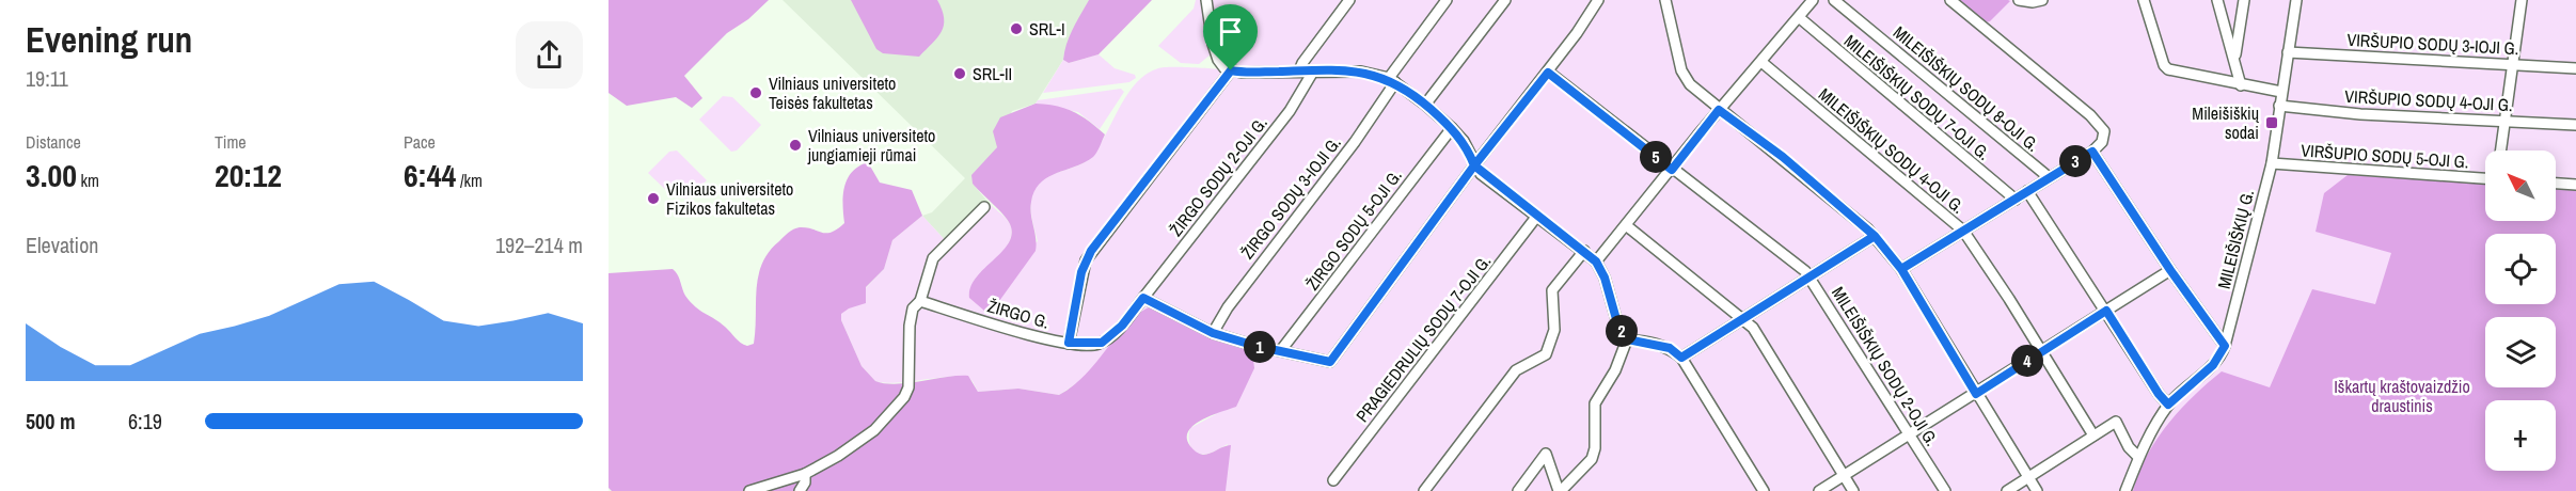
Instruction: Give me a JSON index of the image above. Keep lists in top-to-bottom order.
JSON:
{
  "streets": {
    "street": [
      "VIRŠUPIO SODŲ 3-IOJI G.",
      "MILEIŠIŠKIŲ SODŲ 8-OJI G.",
      "MILEIŠIŠKIŲ SODŲ 7-OJI G.",
      "VIRŠUPIO SODŲ 4-OJI G.",
      "MILEIŠIŠKIŲ SODŲ 4-OJI G.",
      "VIRŠUPIO SODŲ 5-OJI G.",
      "ŽIRGO SODŲ 2-OJI G.",
      "ŽIRGO SODŲ 3-IOJI G.",
      "ŽIRGO SODŲ 5-OJI G.",
      "MILEIŠIŠKIŲ G.",
      "ŽIRGO G.",
      "PRAGIEDRULIŲ SODŲ 7-OJI G.",
      "MILEIŠIŠKIŲ SODŲ 2-OJI G."
    ]
  },
  "crossings": [
    ["VIRŠUPIO SODŲ 3-IOJI G.", "MILEIŠIŠKIŲ G."],
    ["VIRŠUPIO SODŲ 4-OJI G.", "MILEIŠIŠKIŲ G."],
    ["VIRŠUPIO SODŲ 5-OJI G.", "MILEIŠIŠKIŲ G."],
    ["ŽIRGO SODŲ 2-OJI G.", "ŽIRGO G."]
  ],
  "parks": ["Iškartų kraštovaizdžio draustinis"],
  "places": {
    "other": [
      "SRL-I",
      "SRL-II",
      "Vilniaus universiteto Teisės fakultetas",
      "Vilniaus universiteto jungiamieji rūmai",
      "Vilniaus universiteto Fizikos fakultetas"
    ],
    "transit": ["Mileišiškių sodai"]
  },
  "north": "top left",
  "page": {
    "heading": ["Evening run", "19:11"],
    "stats": [
      ["Distance", "3.00 km"],
      ["Time", "20:12"],
      ["Pace", "6:44 /km"]
    ],
    "pins": [
      "5",
      "3",
      "2",
      "1",
      "4"
    ],
    "map_buttons": "+",
    "chart": ["Elevation", "192–214 m"],
    "list": [
      {
        "name": "500 m",
        "note": "6:19"
      }
    ]
  }
}
